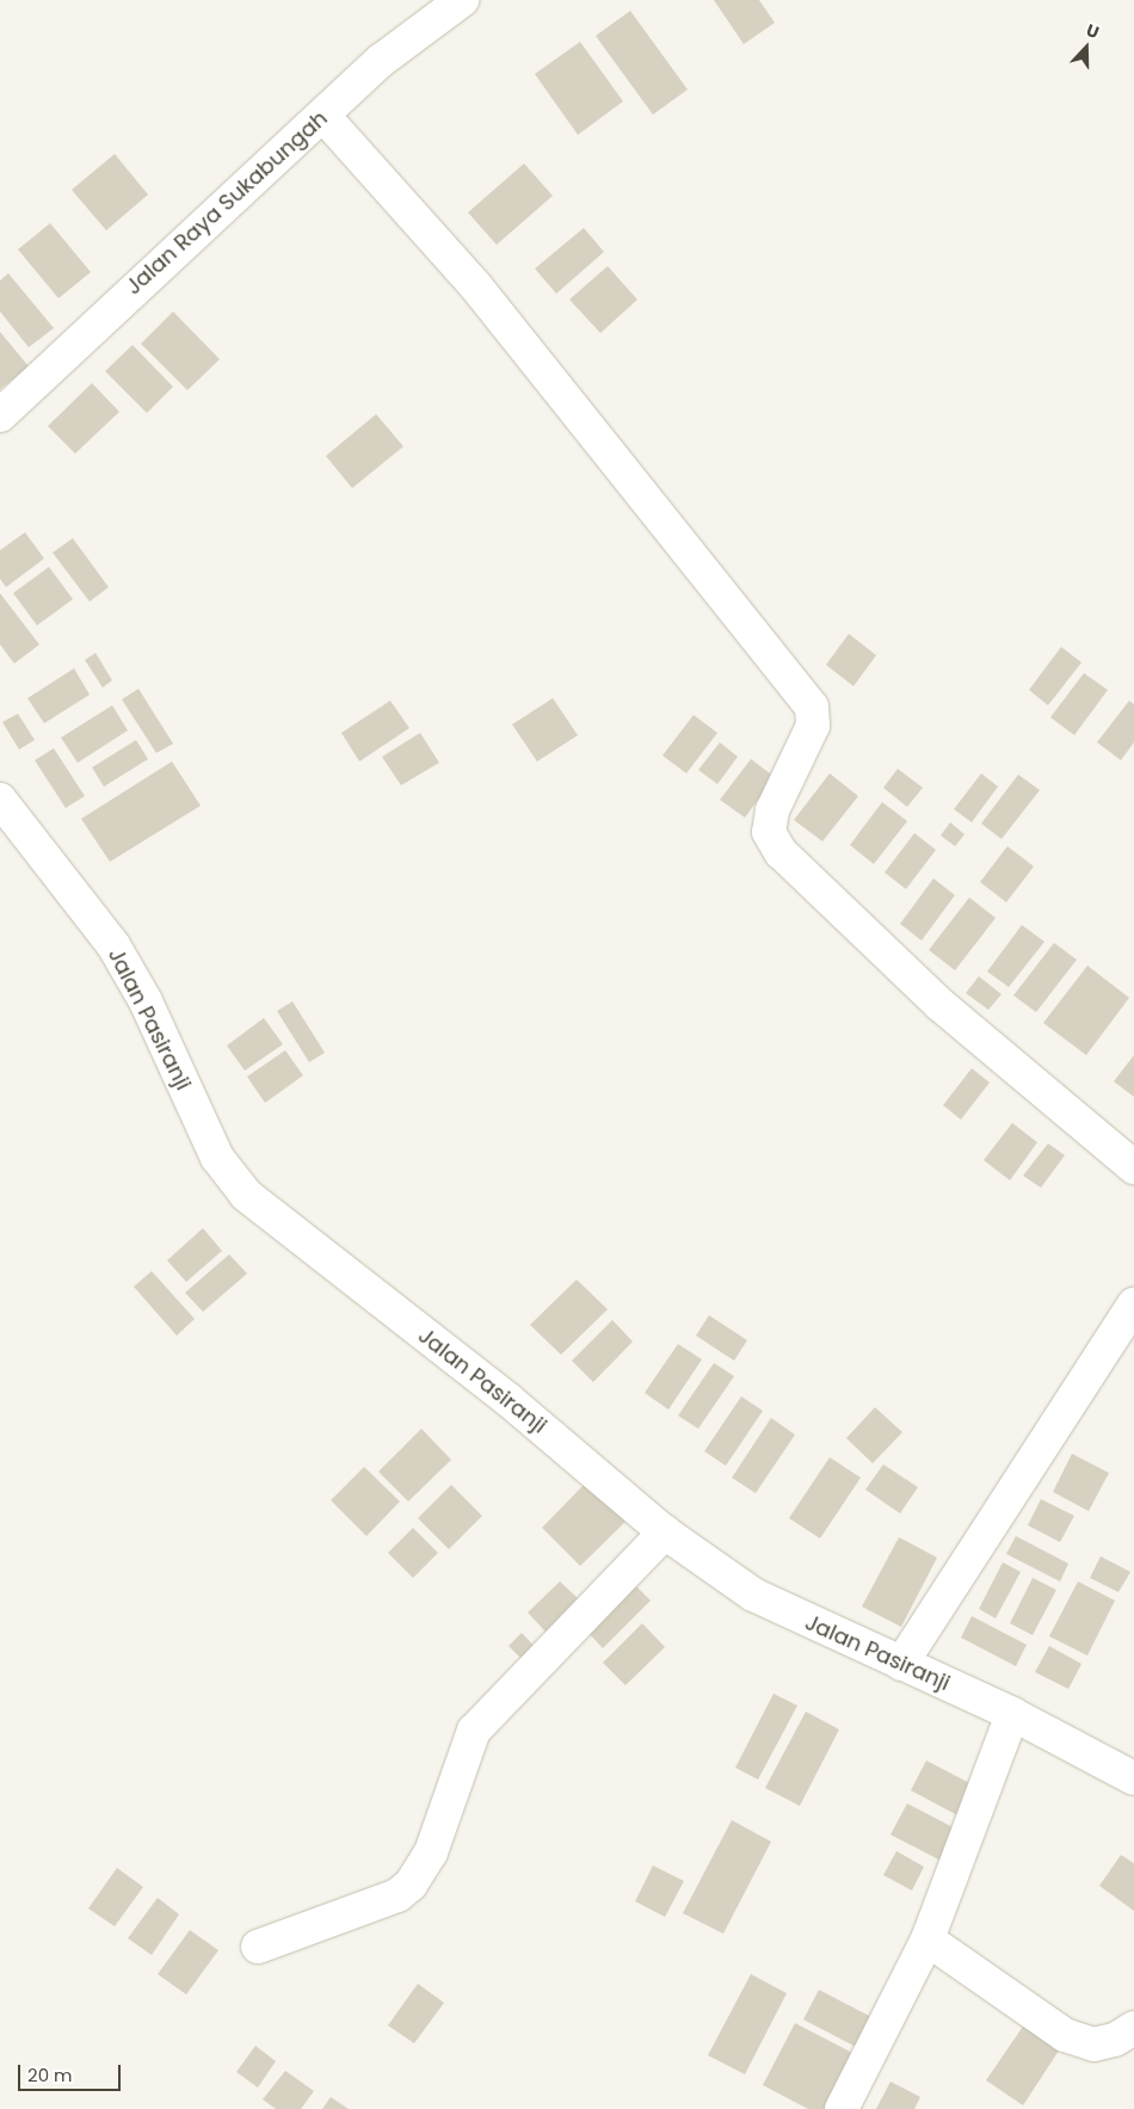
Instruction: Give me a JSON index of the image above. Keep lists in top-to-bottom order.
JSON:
{
  "streets": {
    "street": ["Jalan Raya Sukabungah", "Jalan Pasiranji"]
  },
  "scale_bar": "20 m",
  "north": "top"
}
